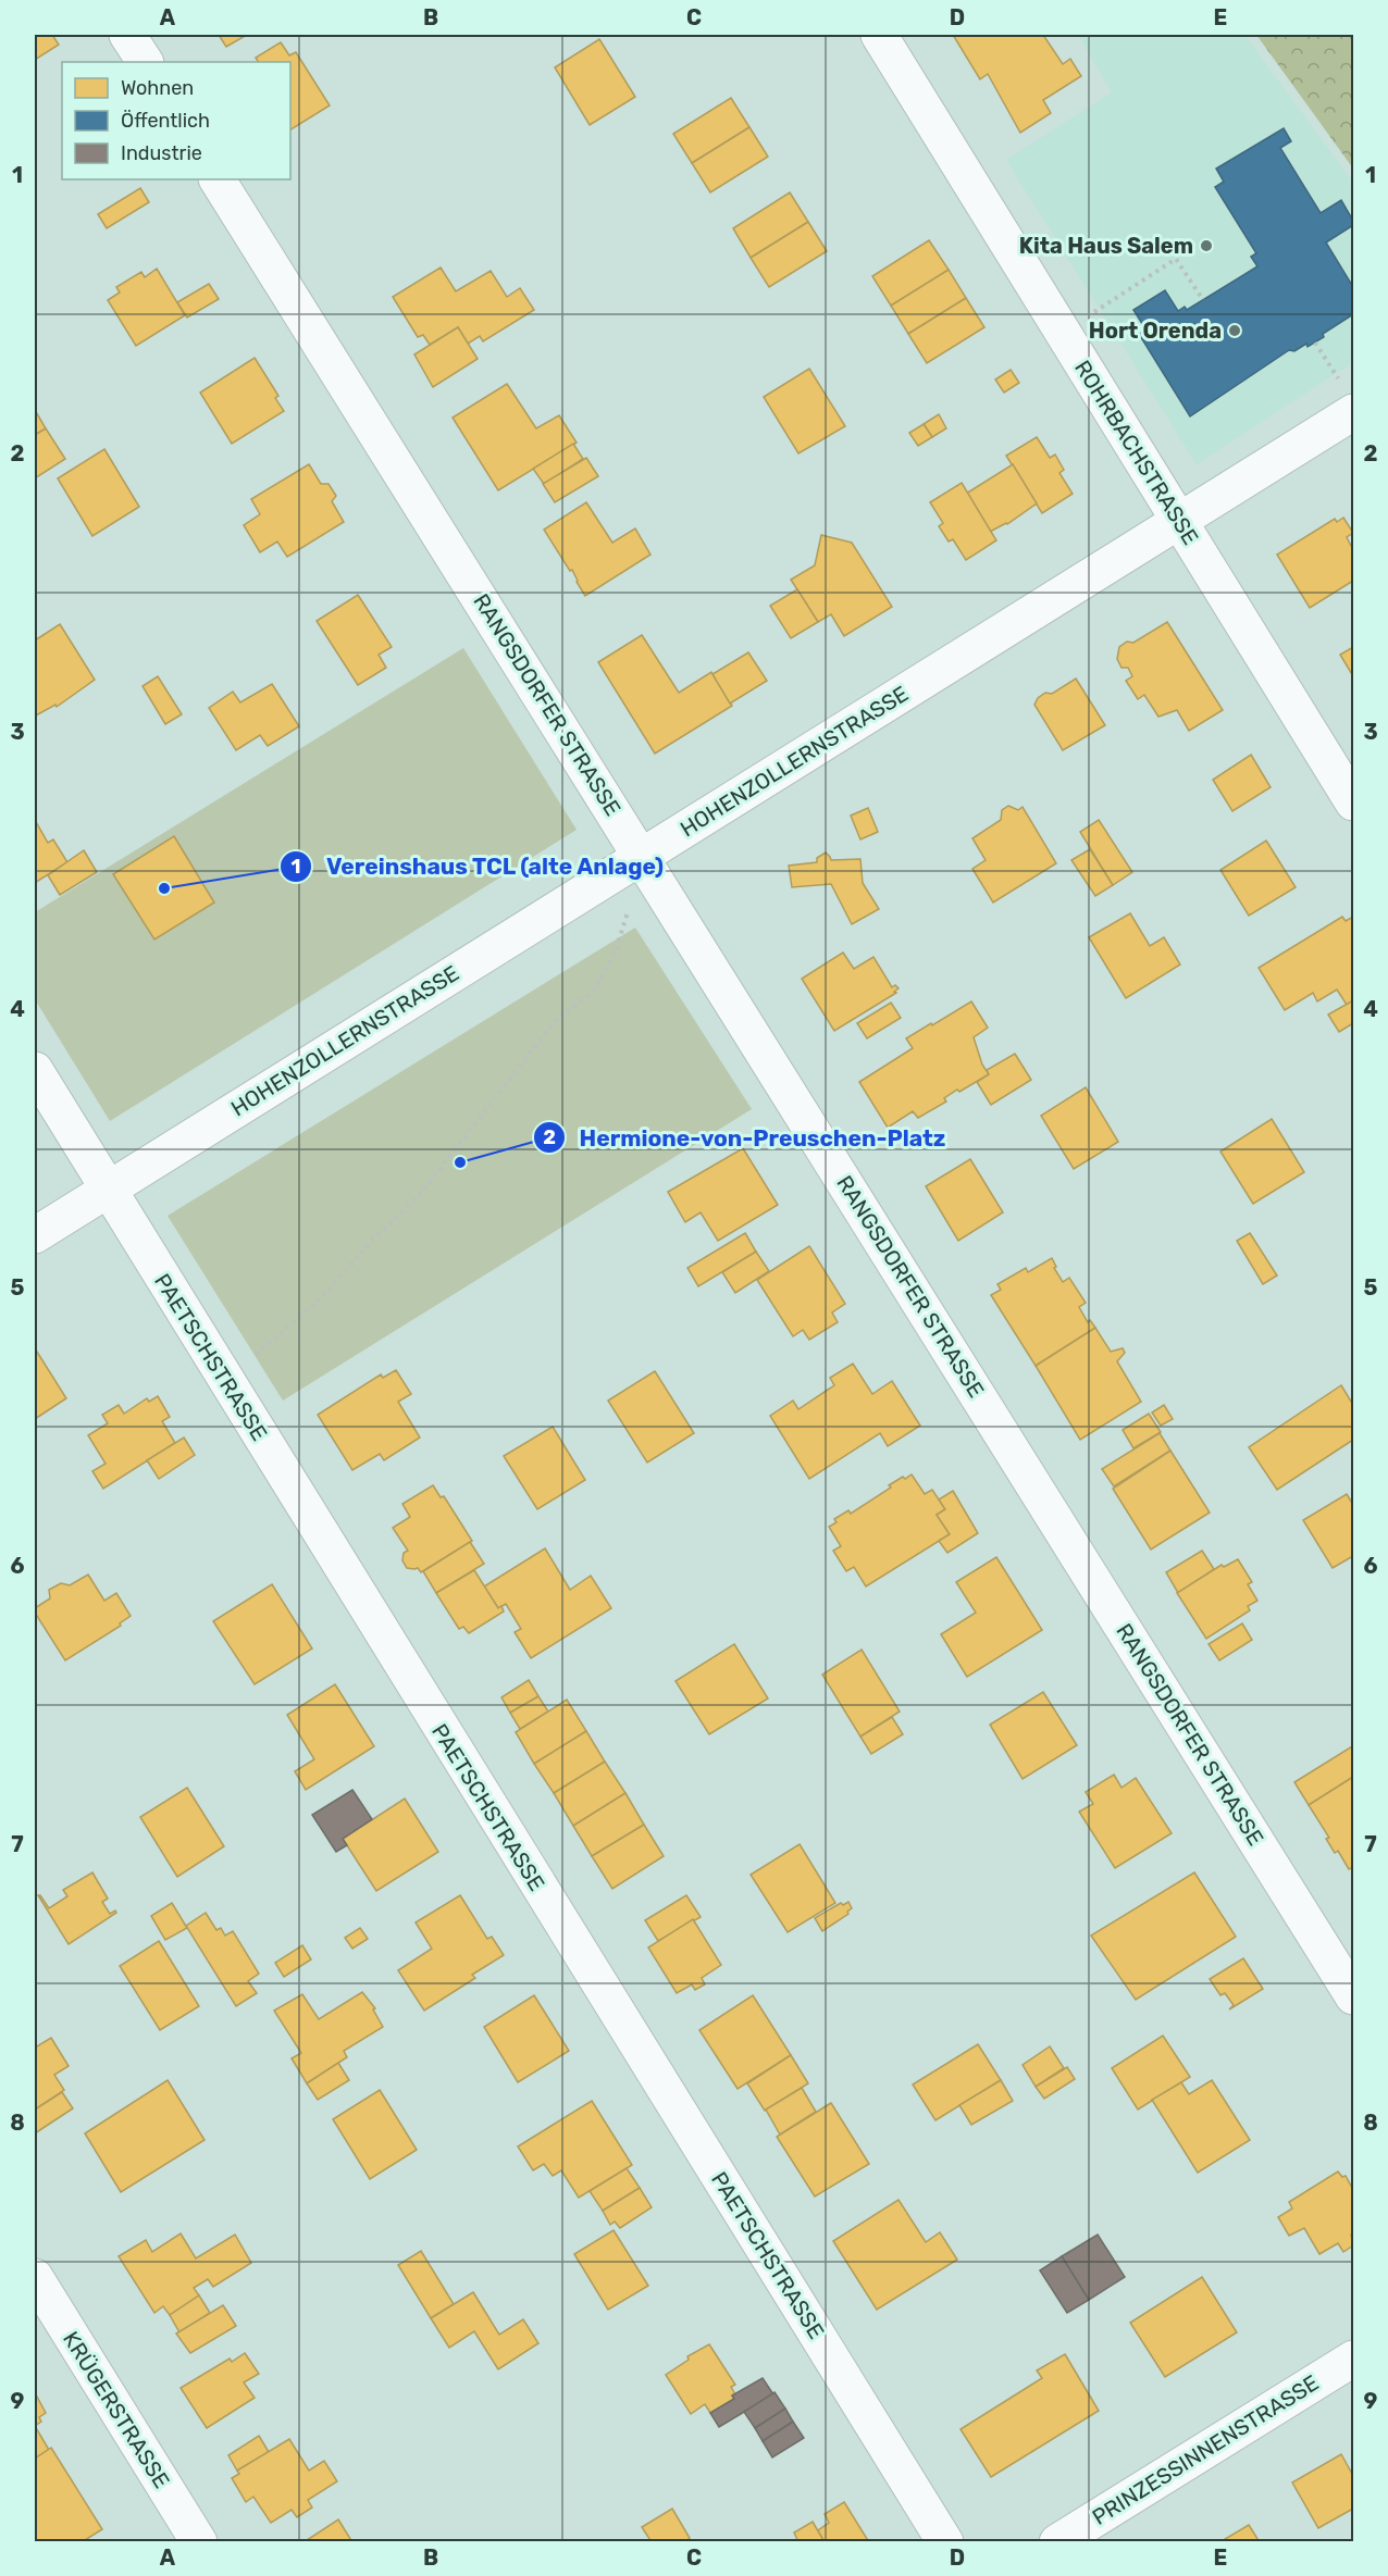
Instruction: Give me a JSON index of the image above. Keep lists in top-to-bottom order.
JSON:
{
  "streets": {
    "street": [
      "ROHRBACHSTRASSE",
      "RANGSDORFER STRASSE",
      "HOHENZOLLERNSTRASSE",
      "PAETSCHSTRASSE",
      "KRÜGERSTRASSE",
      "PRINZESSINNENSTRASSE"
    ]
  },
  "crossings": [
    ["ROHRBACHSTRASSE", "HOHENZOLLERNSTRASSE"],
    ["RANGSDORFER STRASSE", "HOHENZOLLERNSTRASSE"],
    ["HOHENZOLLERNSTRASSE", "PAETSCHSTRASSE"]
  ],
  "places": [
    "Kita Haus Salem",
    "Hort Orenda",
    "Vereinshaus TCL (alte Anlage)",
    "Hermione-von-Preuschen-Platz"
  ],
  "legend": ["Wohnen", "Öffentlich", "Industrie"],
  "grid": {
    "columns": [
      "A",
      "B",
      "C",
      "D",
      "E"
    ],
    "rows": [
      "1",
      "2",
      "3",
      "4",
      "5",
      "6",
      "7",
      "8",
      "9"
    ]
  }
}
